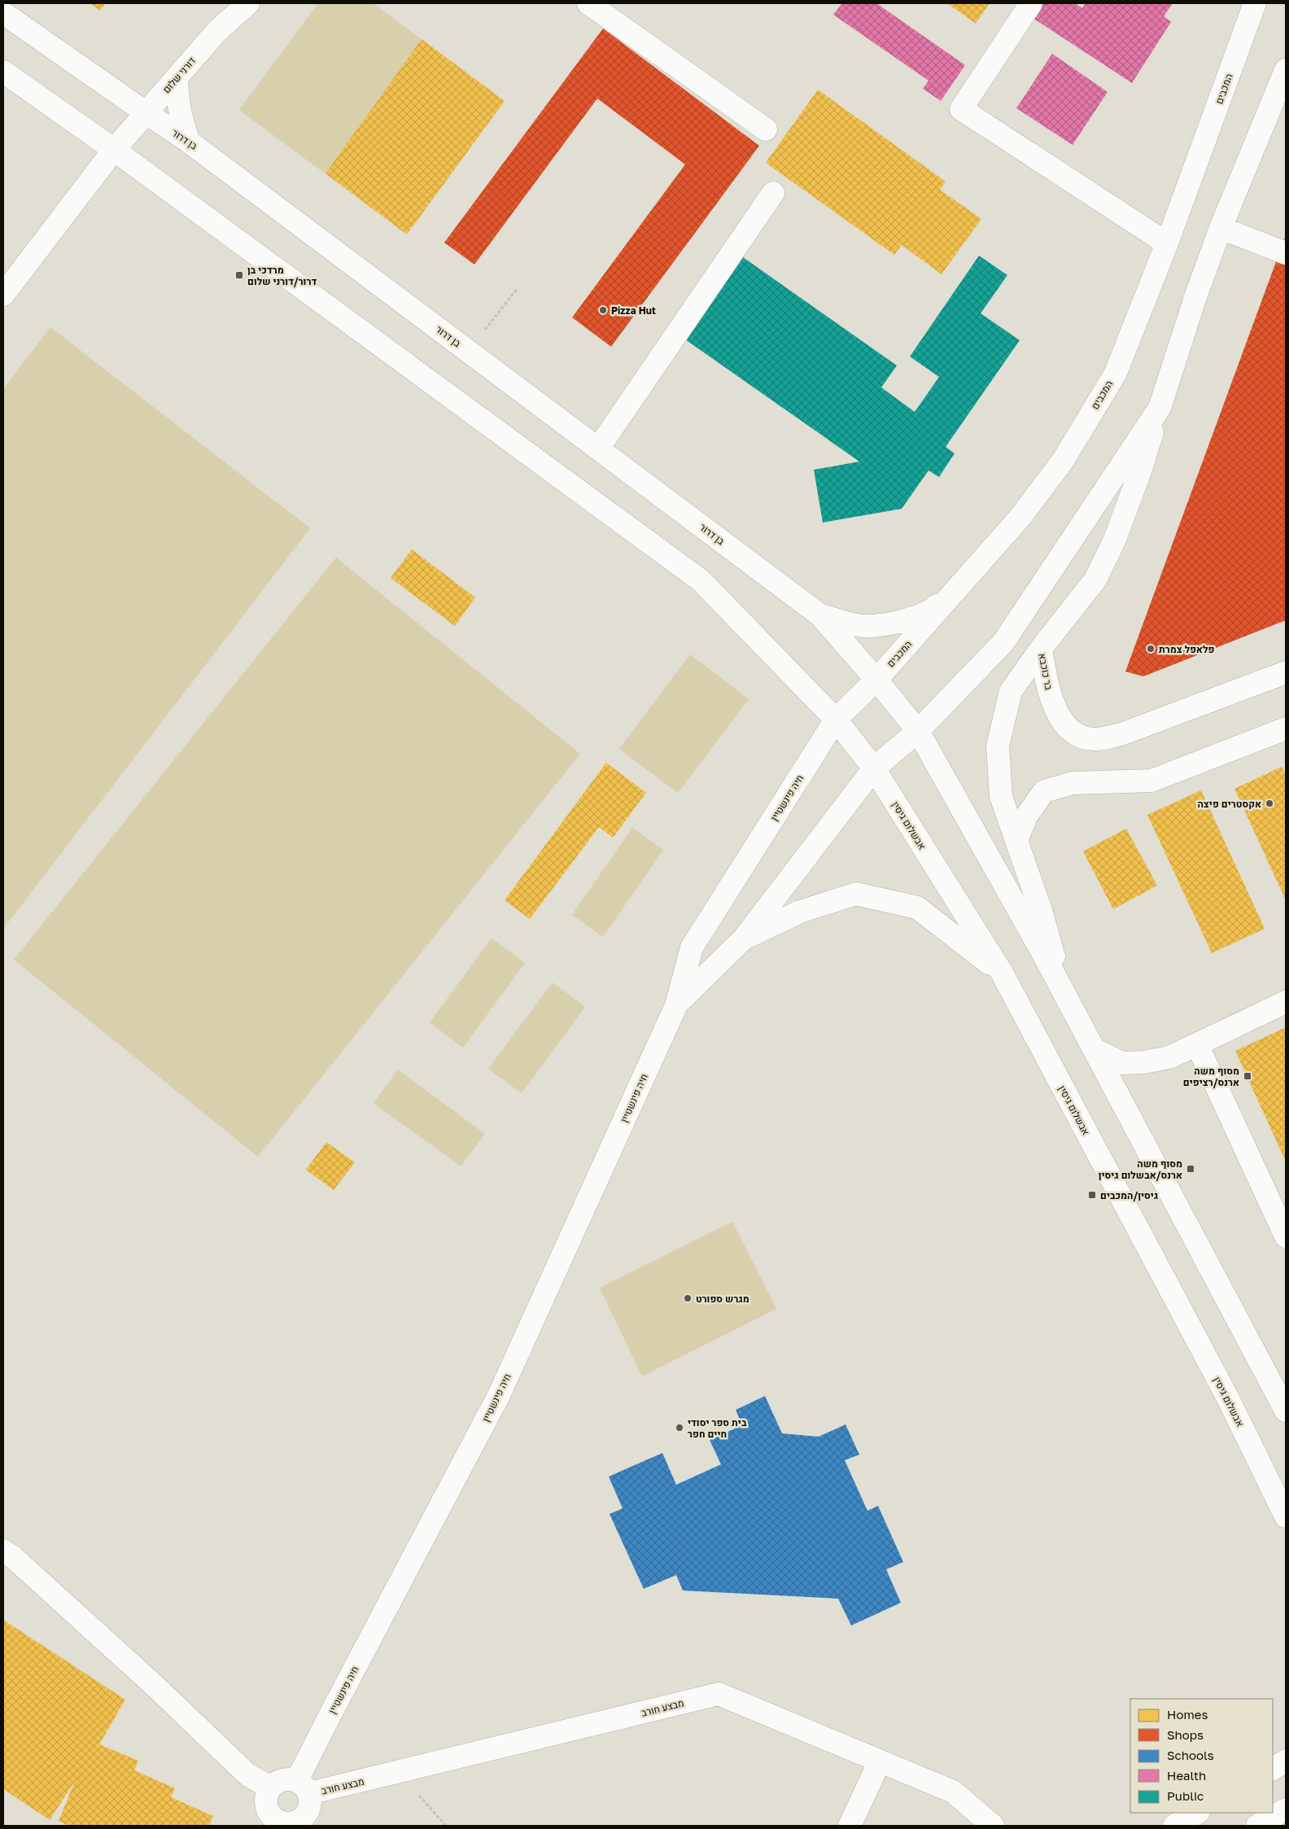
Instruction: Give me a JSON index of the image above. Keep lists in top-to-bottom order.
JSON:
{
  "streets": {
    "street": [
      "דורני שלום",
      "המכבים",
      "בן דרור",
      "בר כוכבא",
      "חיה פינשטיין",
      "אבשלום גיסין",
      "מבצע חורב"
    ]
  },
  "crossings": [
    ["דורני שלום", "בן דרור"],
    ["המכבים", "בן דרור"],
    ["המכבים", "חיה פינשטיין"],
    ["המכבים", "אבשלום גיסין"],
    ["חיה פינשטיין", "אבשלום גיסין"],
    ["חיה פינשטיין", "מבצע חורב"]
  ],
  "places": {
    "transit": [
      "מרדכי בן דרור/דורני שלום",
      "מסוף משה ארנס/רציפים",
      "מסוף משה ארנס/אבשלום גיסין",
      "גיסין/המכבים"
    ],
    "other": [
      "Pizza Hut",
      "פלאפל צמרת",
      "אקסטרים פיצה",
      "מגרש ספורט",
      "בית ספר יסודי חיים חפר"
    ]
  },
  "legend": [
    "Homes",
    "Shops",
    "Schools",
    "Health",
    "Public"
  ]
}
